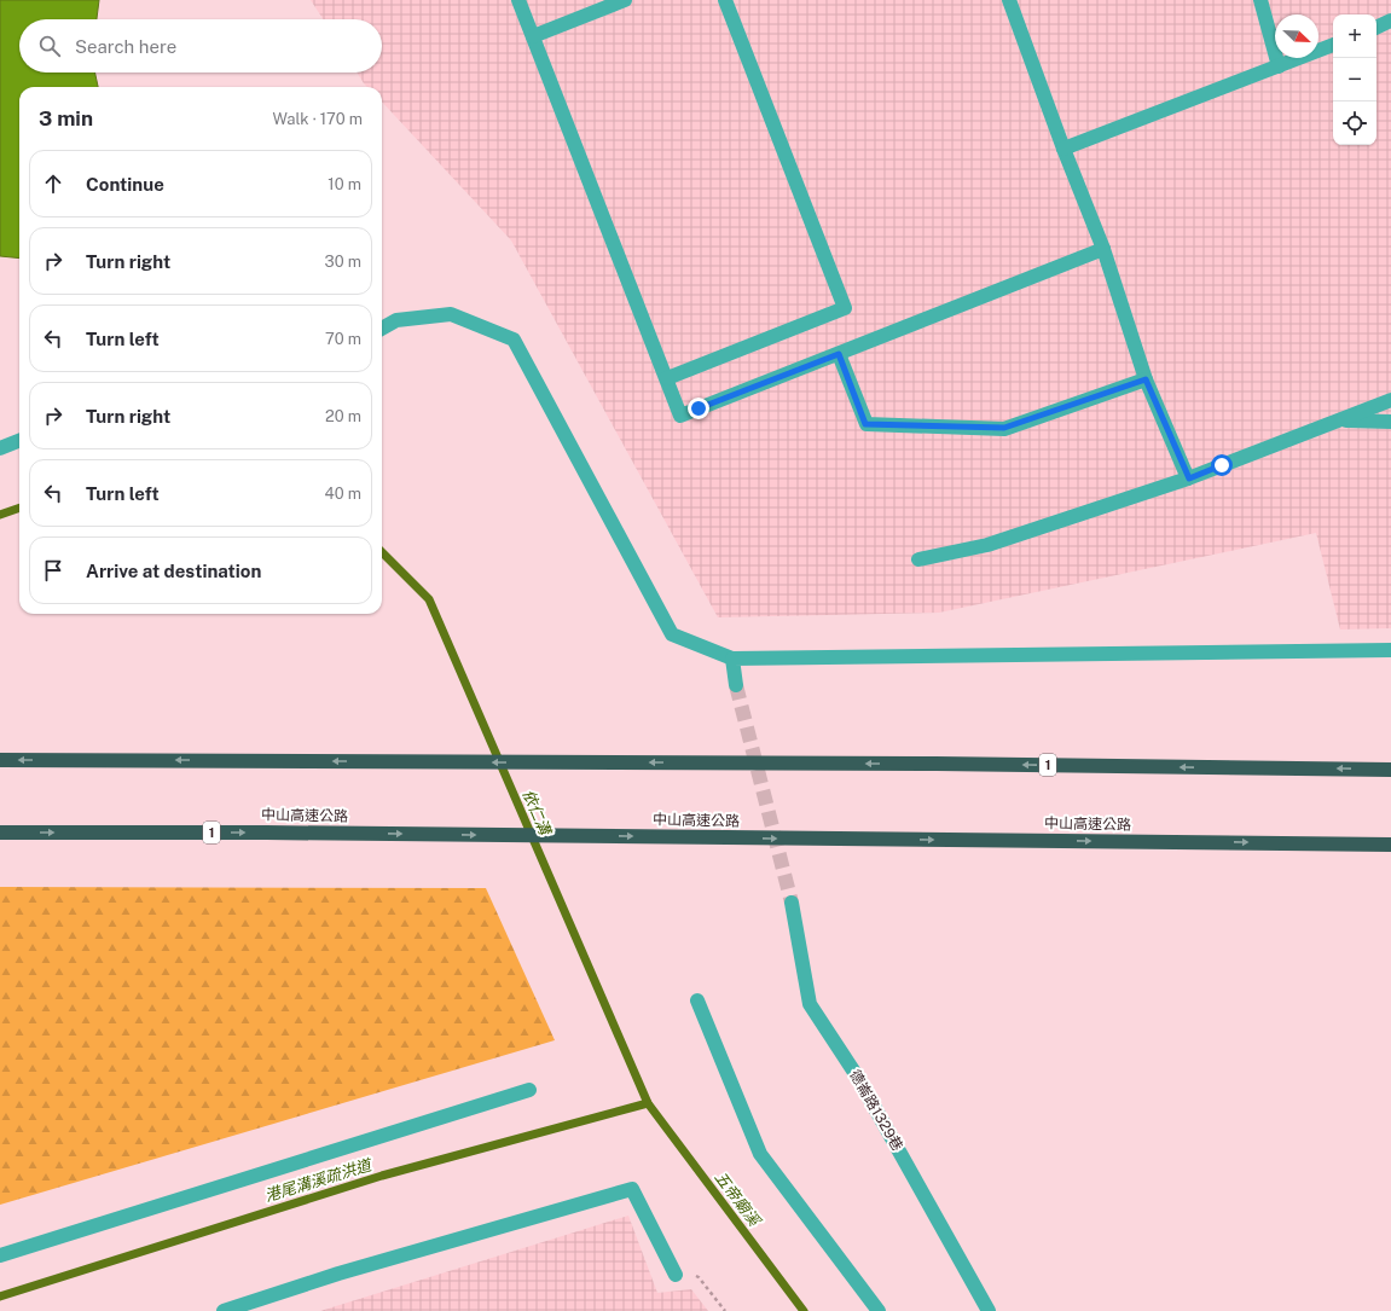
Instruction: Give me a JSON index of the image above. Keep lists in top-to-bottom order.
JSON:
{
  "streets": {
    "highway": ["1", "中山高速公路"],
    "lane": ["德崙路1329巷"]
  },
  "water": ["依仁溝", "港尾溝溪疏洪道", "五帝廟溪"],
  "north": "bottom right",
  "page": {
    "map_buttons": ["+", "−"],
    "search": "Search here",
    "heading": ["3 min", "Walk · 170 m"],
    "list": [
      ["Continue", "10 m"],
      ["Turn right", "30 m"],
      ["Turn left", "70 m"],
      ["Turn right", "20 m"],
      ["Turn left", "40 m"],
      "Arrive at destination"
    ]
  }
}
